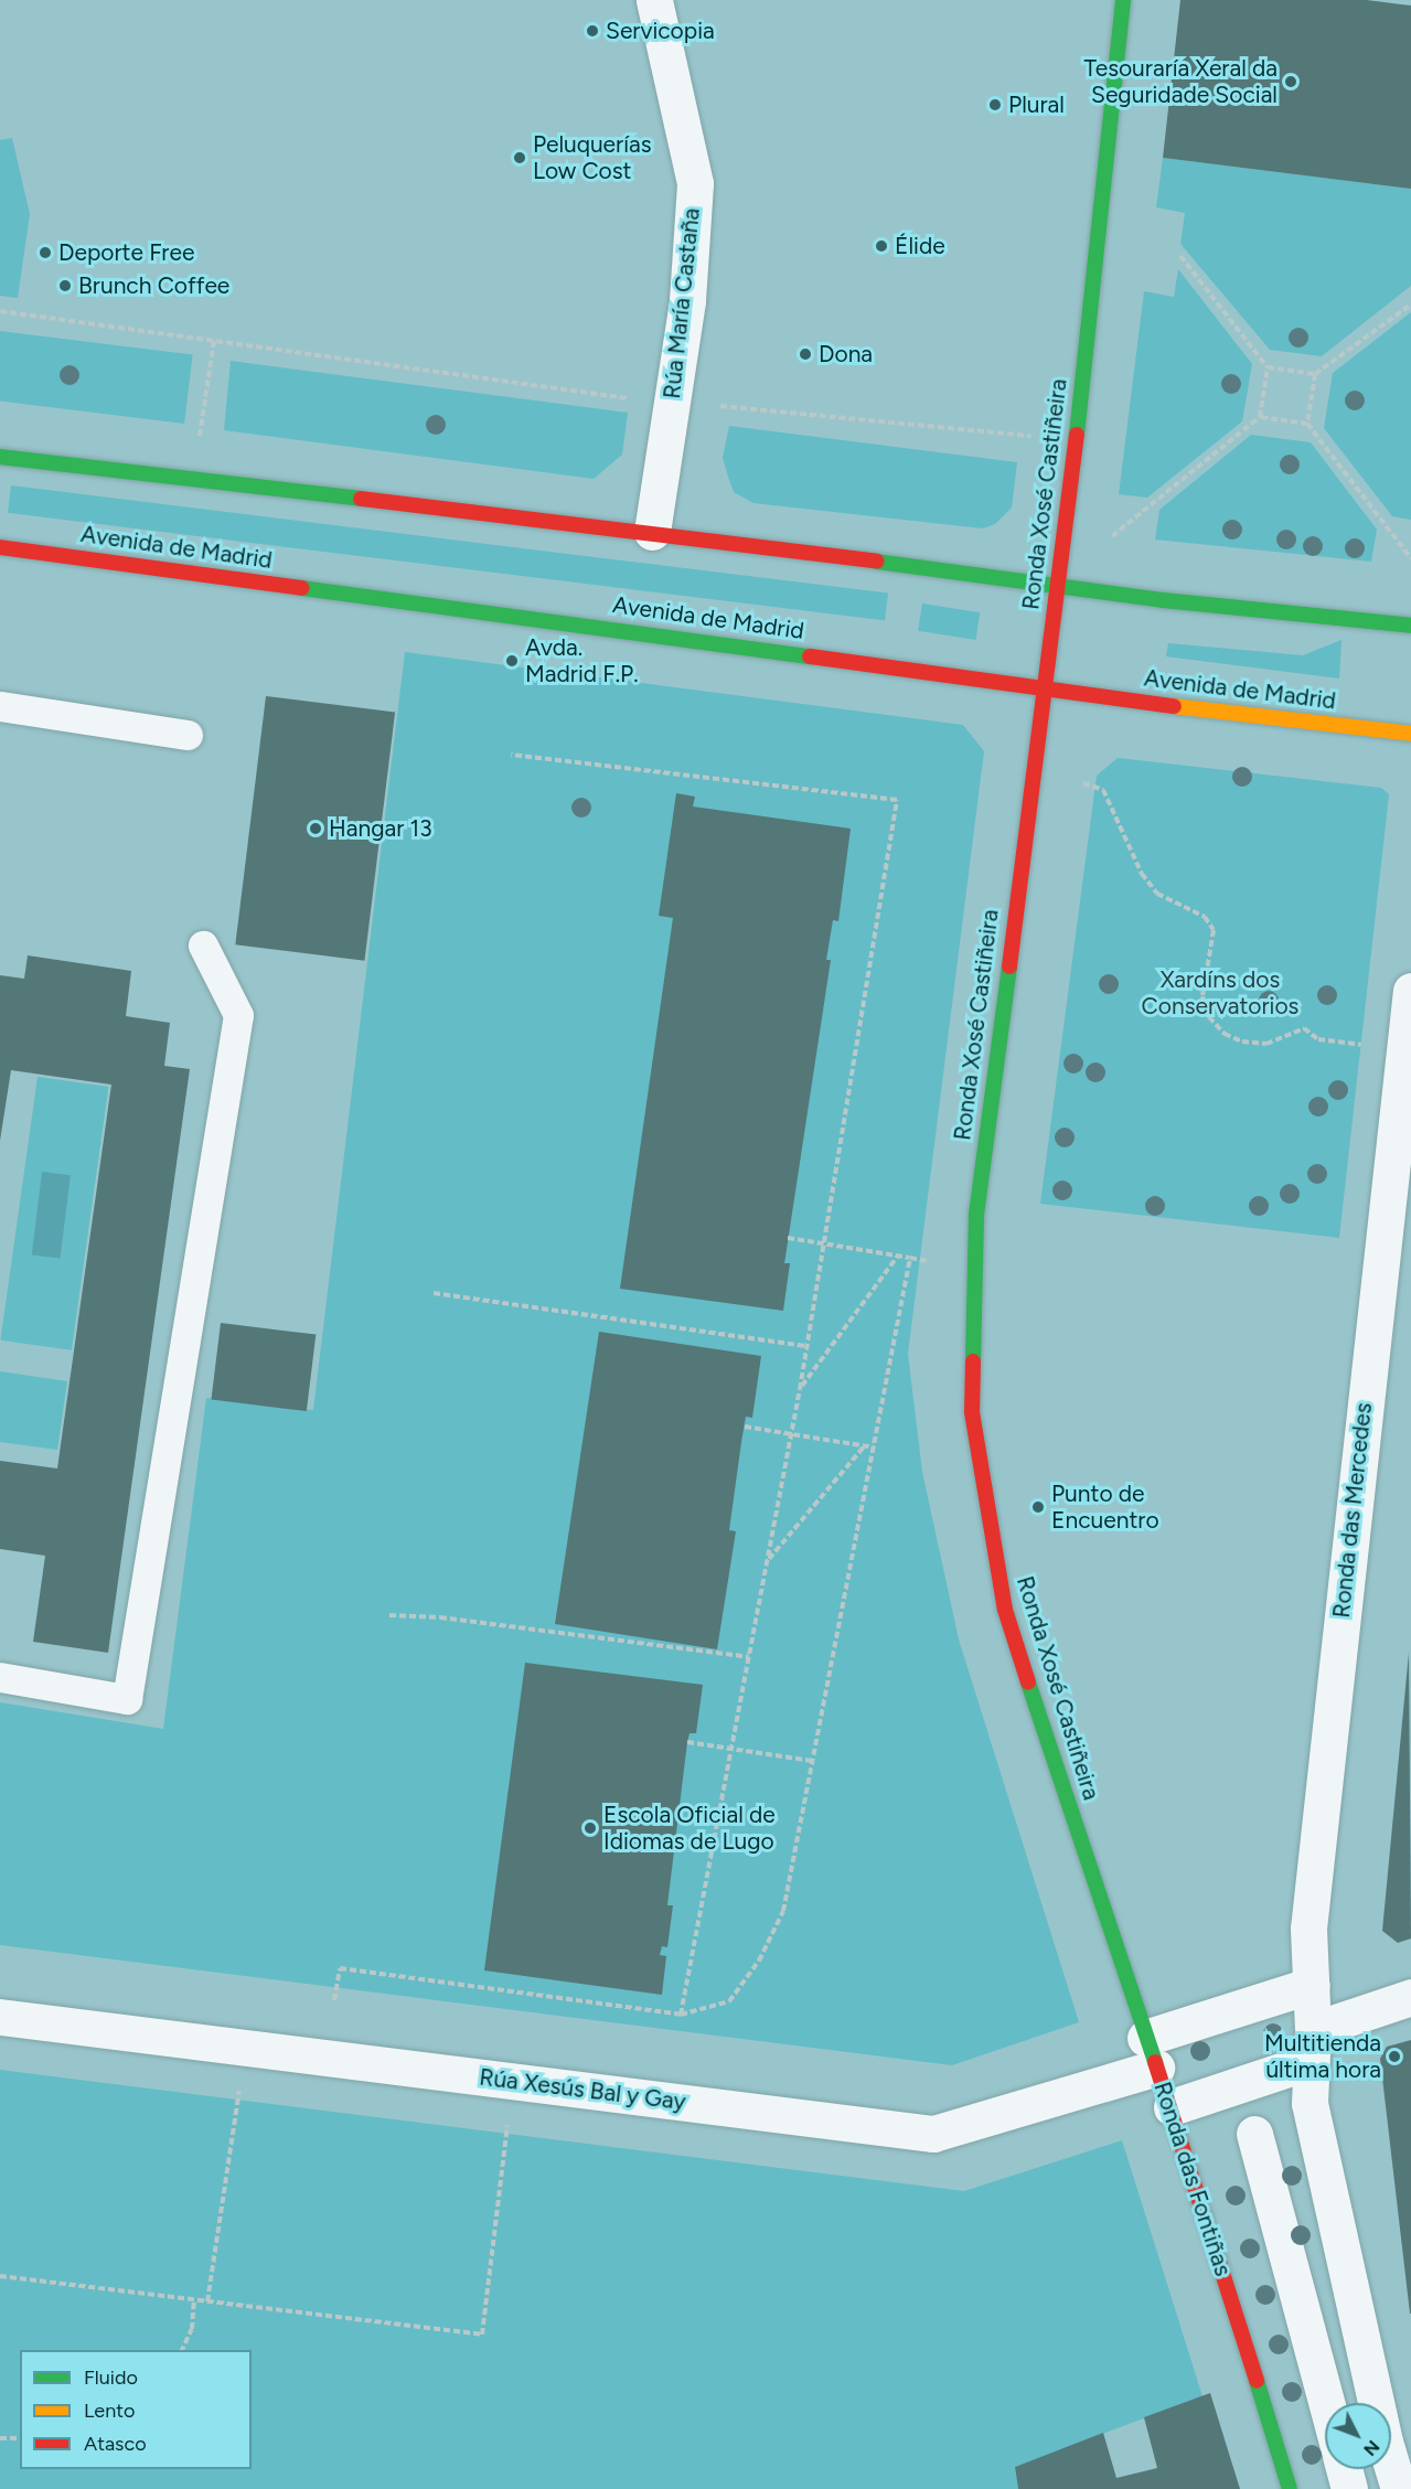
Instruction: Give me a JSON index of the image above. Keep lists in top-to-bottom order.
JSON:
{
  "streets": {
    "street": [
      "Rúa María Castaña",
      "Ronda Xosé Castiñeira",
      "Avenida de Madrid",
      "Ronda das Mercedes",
      "Rúa Xesús Bal y Gay",
      "Ronda das Fontiñas"
    ]
  },
  "crossings": [
    ["Ronda Xosé Castiñeira", "Avenida de Madrid"],
    ["Ronda Xosé Castiñeira", "Rúa Xesús Bal y Gay"],
    ["Ronda Xosé Castiñeira", "Ronda das Fontiñas"],
    ["Rúa Xesús Bal y Gay", "Ronda das Fontiñas"]
  ],
  "parks": ["Xardíns dos Conservatorios"],
  "places": [
    "Servicopia",
    "Tesouraría Xeral da Seguridade Social",
    "Plural",
    "Peluquerías Low Cost",
    "Élide",
    "Deporte Free",
    "Brunch Coffee",
    "Dona",
    "Avda. Madrid F.P.",
    "Hangar 13",
    "Punto de Encuentro",
    "Escola Oficial de Idiomas de Lugo",
    "Multitienda última hora"
  ],
  "legend": ["Fluido", "Lento", "Atasco"],
  "north": "bottom right"
}
